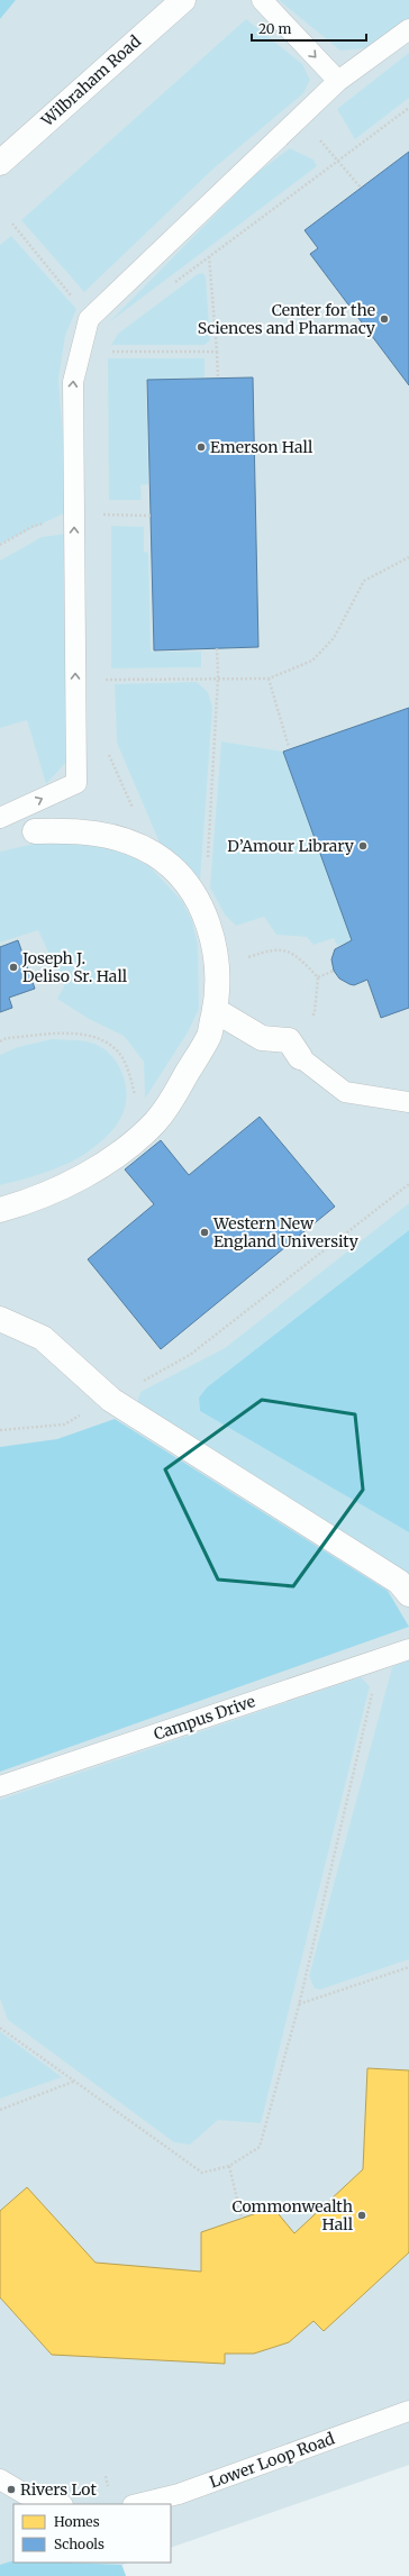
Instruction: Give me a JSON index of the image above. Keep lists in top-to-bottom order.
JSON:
{
  "streets": {
    "street": ["Wilbraham Road"],
    "lane": ["Campus Drive", "Lower Loop Road"]
  },
  "places": [
    "Center for the Sciences and Pharmacy",
    "Emerson Hall",
    "D’Amour Library",
    "Joseph J. Deliso Sr. Hall",
    "Western New England University",
    "Commonwealth Hall",
    "Rivers Lot"
  ],
  "legend": ["Homes", "Schools"],
  "scale_bar": "20 m"
}
